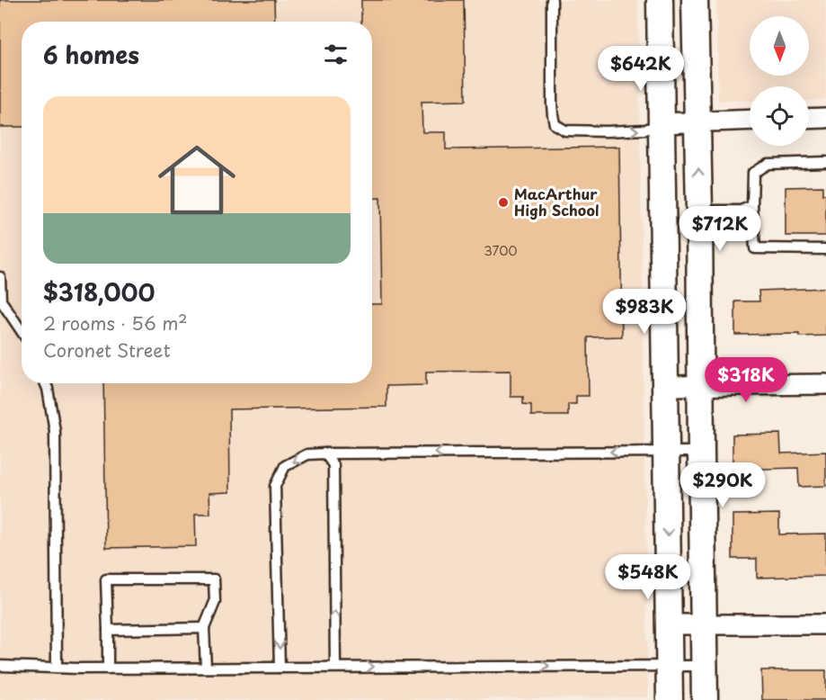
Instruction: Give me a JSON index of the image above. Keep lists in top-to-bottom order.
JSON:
{
  "places": ["MacArthur High School"],
  "house_numbers": ["3700"],
  "north": "bottom",
  "page": {
    "heading": "6 homes",
    "price": [
      "$642K",
      "$712K",
      "$983K",
      "$318K",
      "$290K",
      "$548K"
    ],
    "list": [
      {
        "name": "$318,000",
        "note": "2 rooms · 56 m² · Coronet Street"
      }
    ]
  }
}
